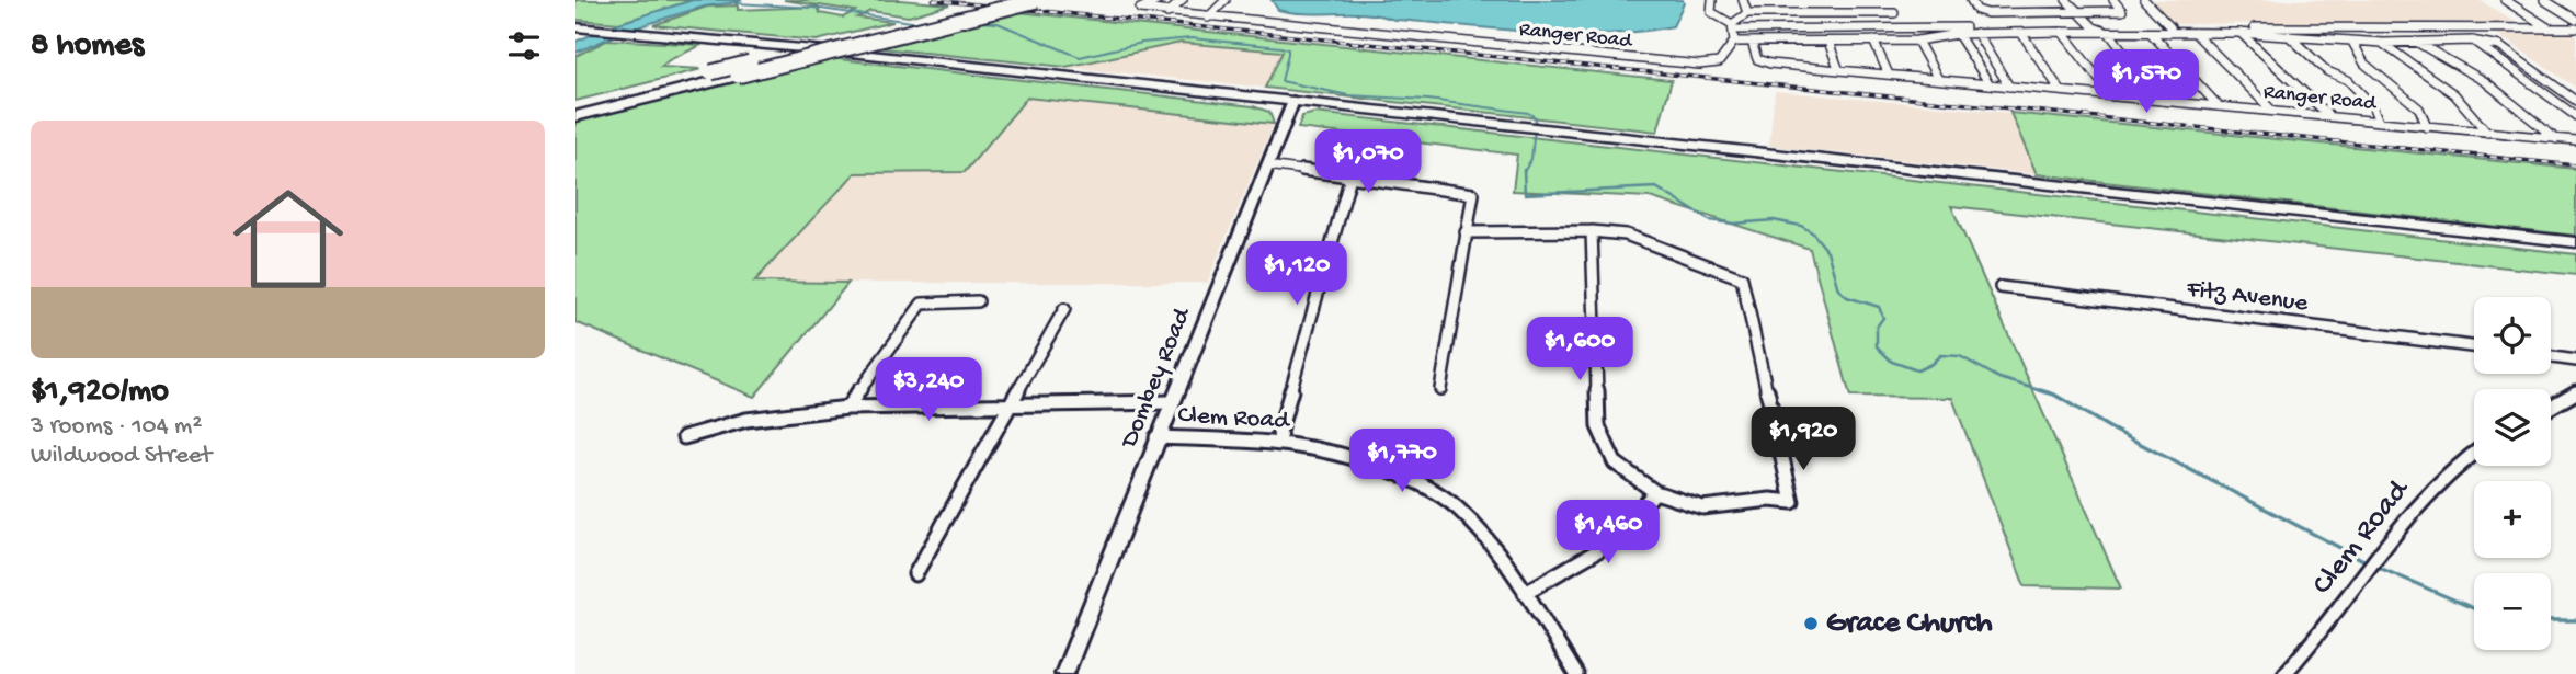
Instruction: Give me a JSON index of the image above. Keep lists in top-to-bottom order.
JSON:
{
  "streets": {
    "street": [
      "Ranger Road",
      "Fitz Avenue",
      "Dombey Road",
      "Clem Road"
    ]
  },
  "crossings": [
    ["Dombey Road", "Clem Road"]
  ],
  "places": ["Grace Church"],
  "page": {
    "heading": "8 homes",
    "price": [
      "$1,570",
      "$1,070",
      "$1,120",
      "$1,600",
      "$3,240",
      "$1,920",
      "$1,770",
      "$1,460"
    ],
    "list": [
      {
        "name": "$1,920/mo",
        "note": "3 rooms · 104 m² · Wildwood Street"
      }
    ],
    "map_buttons": ["+", "−"]
  }
}
